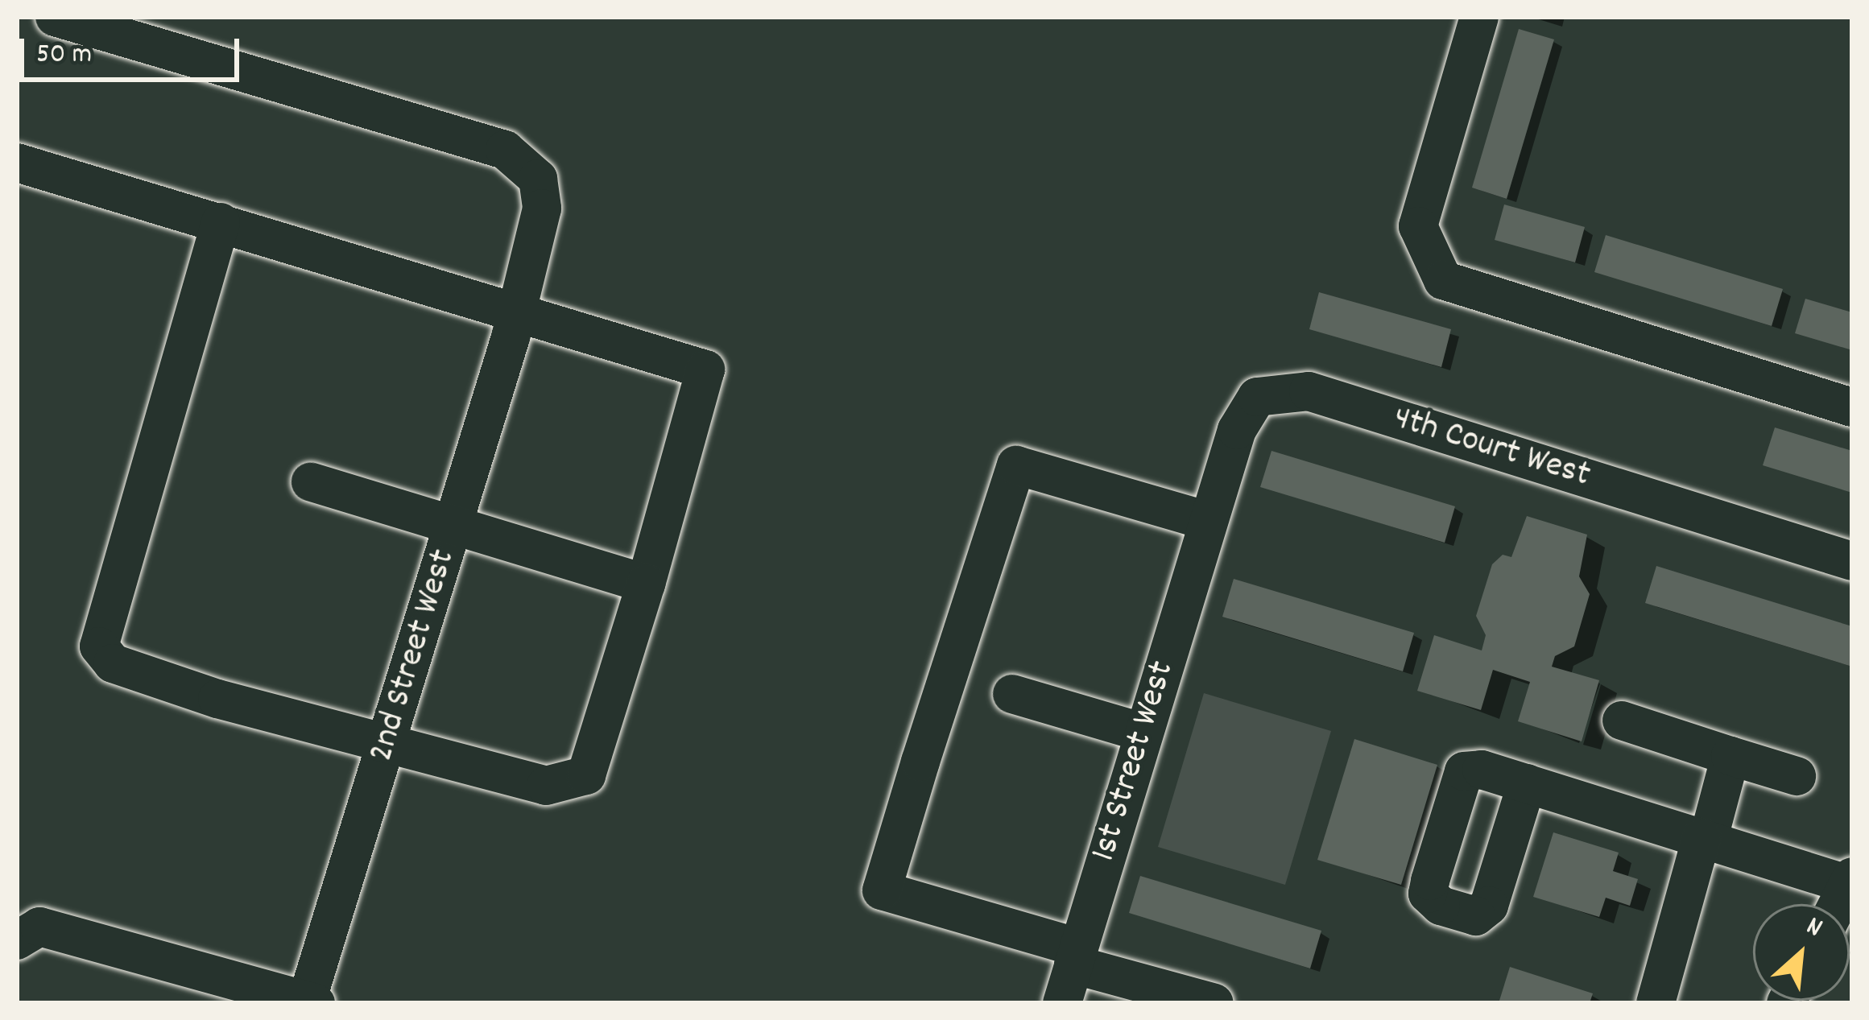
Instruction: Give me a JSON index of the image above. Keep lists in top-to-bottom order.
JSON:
{
  "streets": {
    "street": ["4th Court West", "2nd Street West", "1st Street West"]
  },
  "crossings": [
    ["4th Court West", "1st Street West"]
  ],
  "scale_bar": "50 m",
  "north": "top right"
}
